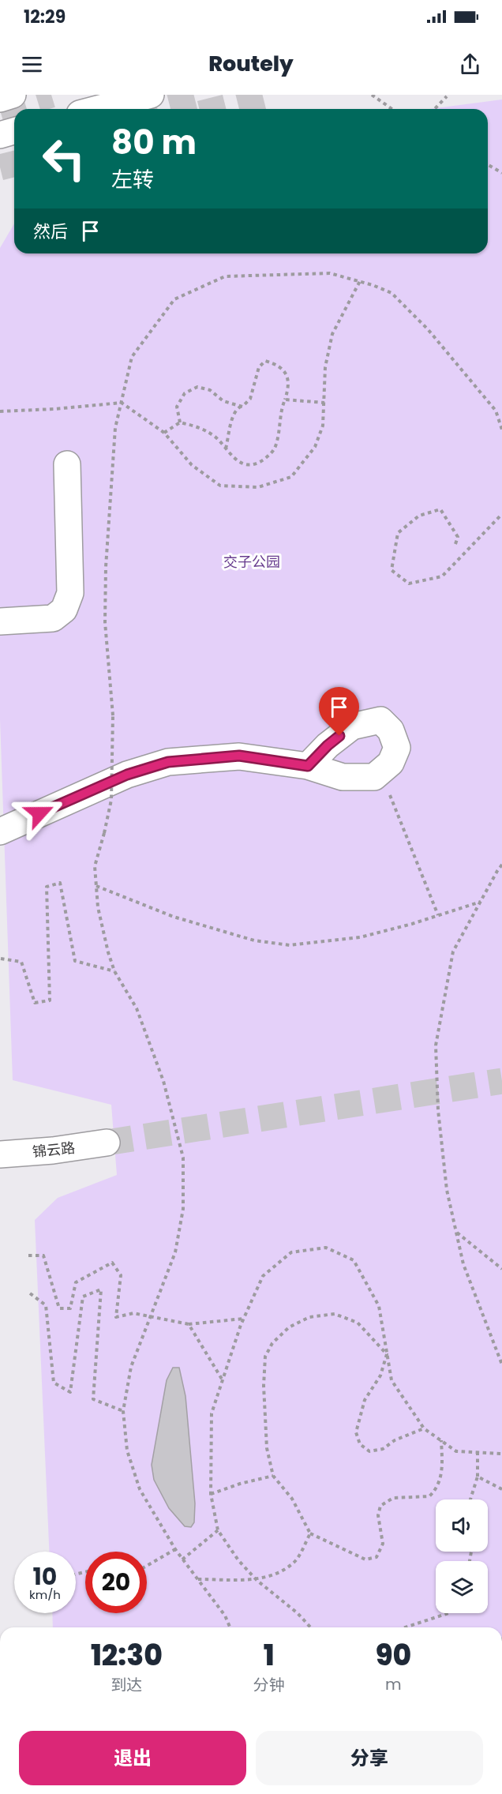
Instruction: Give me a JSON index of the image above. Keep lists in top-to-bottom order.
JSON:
{
  "streets": {
    "street": ["锦云路"]
  },
  "parks": ["交子公园"],
  "page": {
    "status": "12:29",
    "header": "Routely",
    "turn": ["80 m", "左转"],
    "then": "然后",
    "speed": "10 km/h",
    "limit": "20",
    "eta": [
      "12:30",
      "到达",
      "1",
      "分钟",
      "90",
      "m"
    ],
    "buttons": ["退出", "分享"]
  }
}
